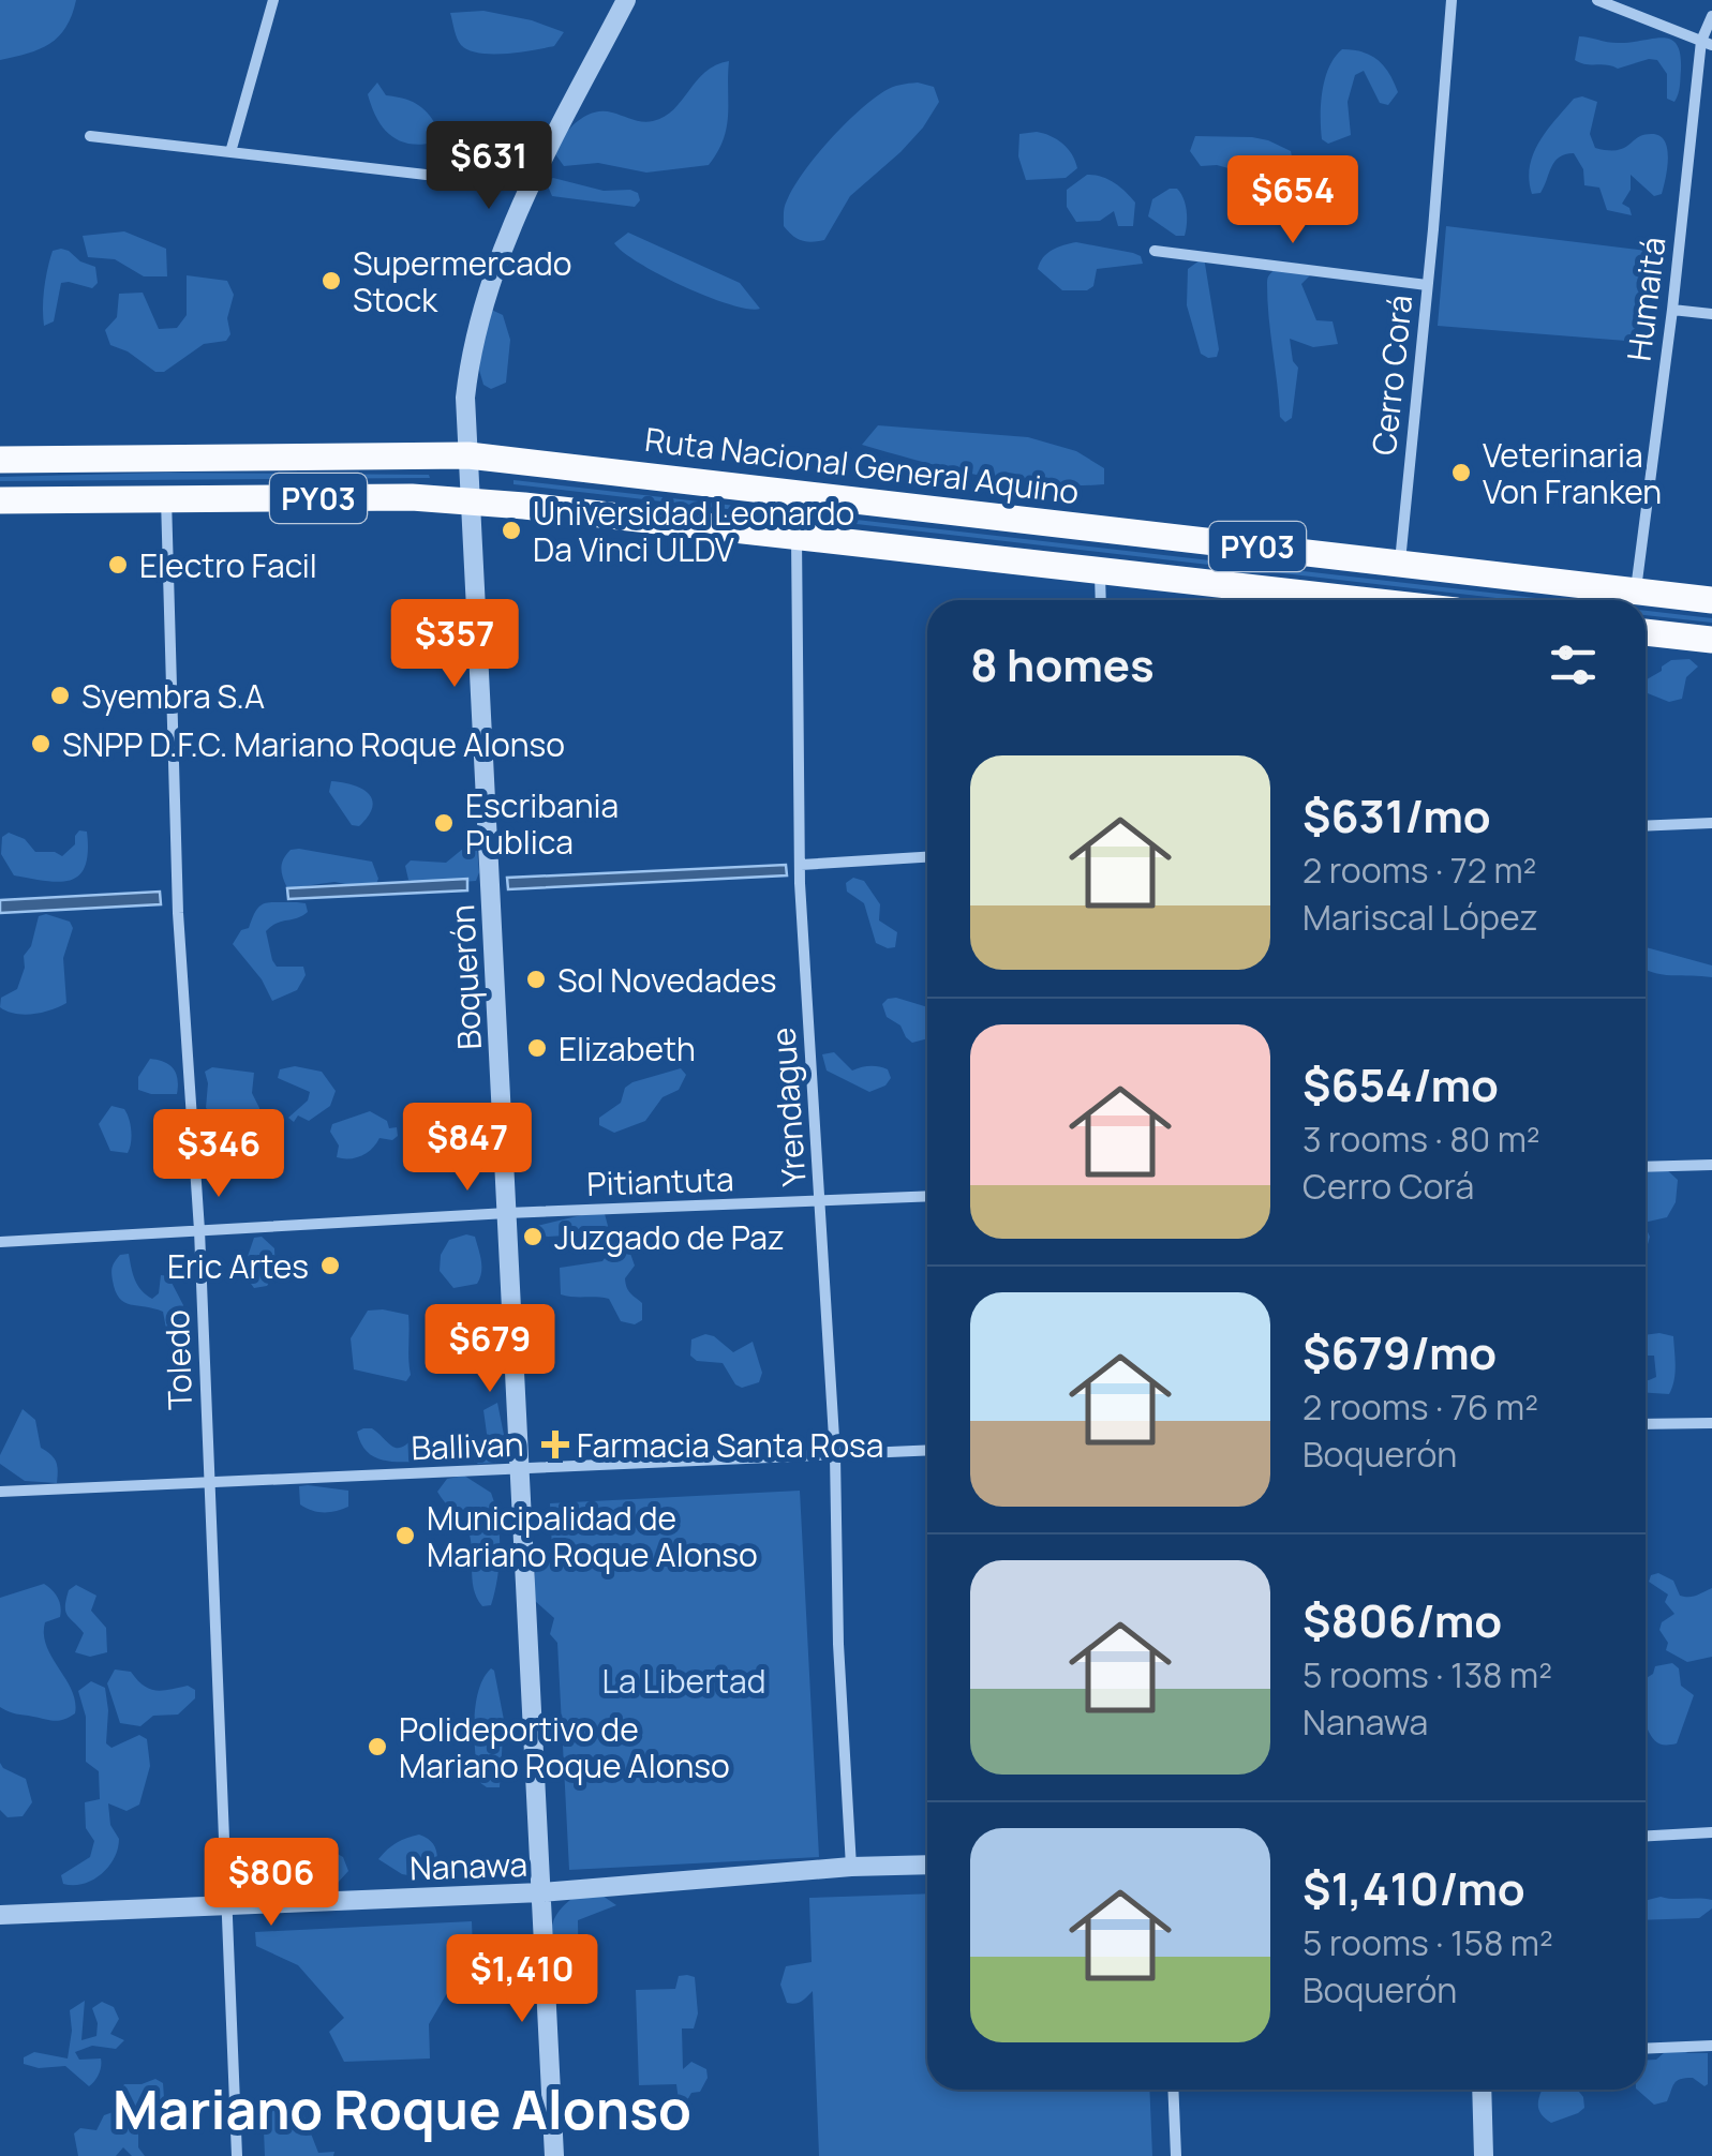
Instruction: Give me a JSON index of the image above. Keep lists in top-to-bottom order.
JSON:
{
  "streets": {
    "highway": ["Ruta Nacional General Aquino", "PY03"],
    "street": [
      "Humaitá",
      "Cerro Corá",
      "Boquerón",
      "Yrendague",
      "Pitiantuta",
      "Toledo",
      "Ballivan",
      "Nanawa"
    ]
  },
  "crossings": [
    ["Humaitá", "Ruta Nacional General Aquino"],
    ["Cerro Corá", "Ruta Nacional General Aquino"],
    ["Ruta Nacional General Aquino", "Boquerón"],
    ["PY03", "Boquerón"],
    ["PY03", "Yrendague"],
    ["PY03", "Toledo"],
    ["Boquerón", "Pitiantuta"],
    ["Boquerón", "Ballivan"],
    ["Boquerón", "Nanawa"],
    ["Yrendague", "Pitiantuta"],
    ["Yrendague", "Ballivan"],
    ["Yrendague", "Nanawa"],
    ["Pitiantuta", "Toledo"],
    ["Toledo", "Ballivan"],
    ["Toledo", "Nanawa"]
  ],
  "districts": ["Mariano Roque Alonso"],
  "parks": ["La Libertad"],
  "places": {
    "other": [
      "Supermercado Stock",
      "Veterinaria Von Franken",
      "Universidad Leonardo Da Vinci ULDV",
      "Electro Facil",
      "Syembra S.A",
      "SNPP D.F.C. Mariano Roque Alonso",
      "Escribania Publica",
      "Sol Novedades",
      "Elizabeth",
      "Juzgado de Paz",
      "Eric Artes",
      "Municipalidad de Mariano Roque Alonso",
      "Polideportivo de Mariano Roque Alonso"
    ],
    "health": ["Farmacia Santa Rosa"]
  },
  "page": {
    "price": [
      "$631",
      "$654",
      "$357",
      "$847",
      "$346",
      "$679",
      "$806",
      "$1,410"
    ],
    "heading": "8 homes",
    "list": [
      {
        "name": "$631/mo",
        "note": "2 rooms · 72 m² · Mariscal López"
      },
      {
        "name": "$654/mo",
        "note": "3 rooms · 80 m² · Cerro Corá"
      },
      {
        "name": "$679/mo",
        "note": "2 rooms · 76 m² · Boquerón"
      },
      {
        "name": "$806/mo",
        "note": "5 rooms · 138 m² · Nanawa"
      },
      {
        "name": "$1,410/mo",
        "note": "5 rooms · 158 m² · Boquerón"
      }
    ]
  }
}
